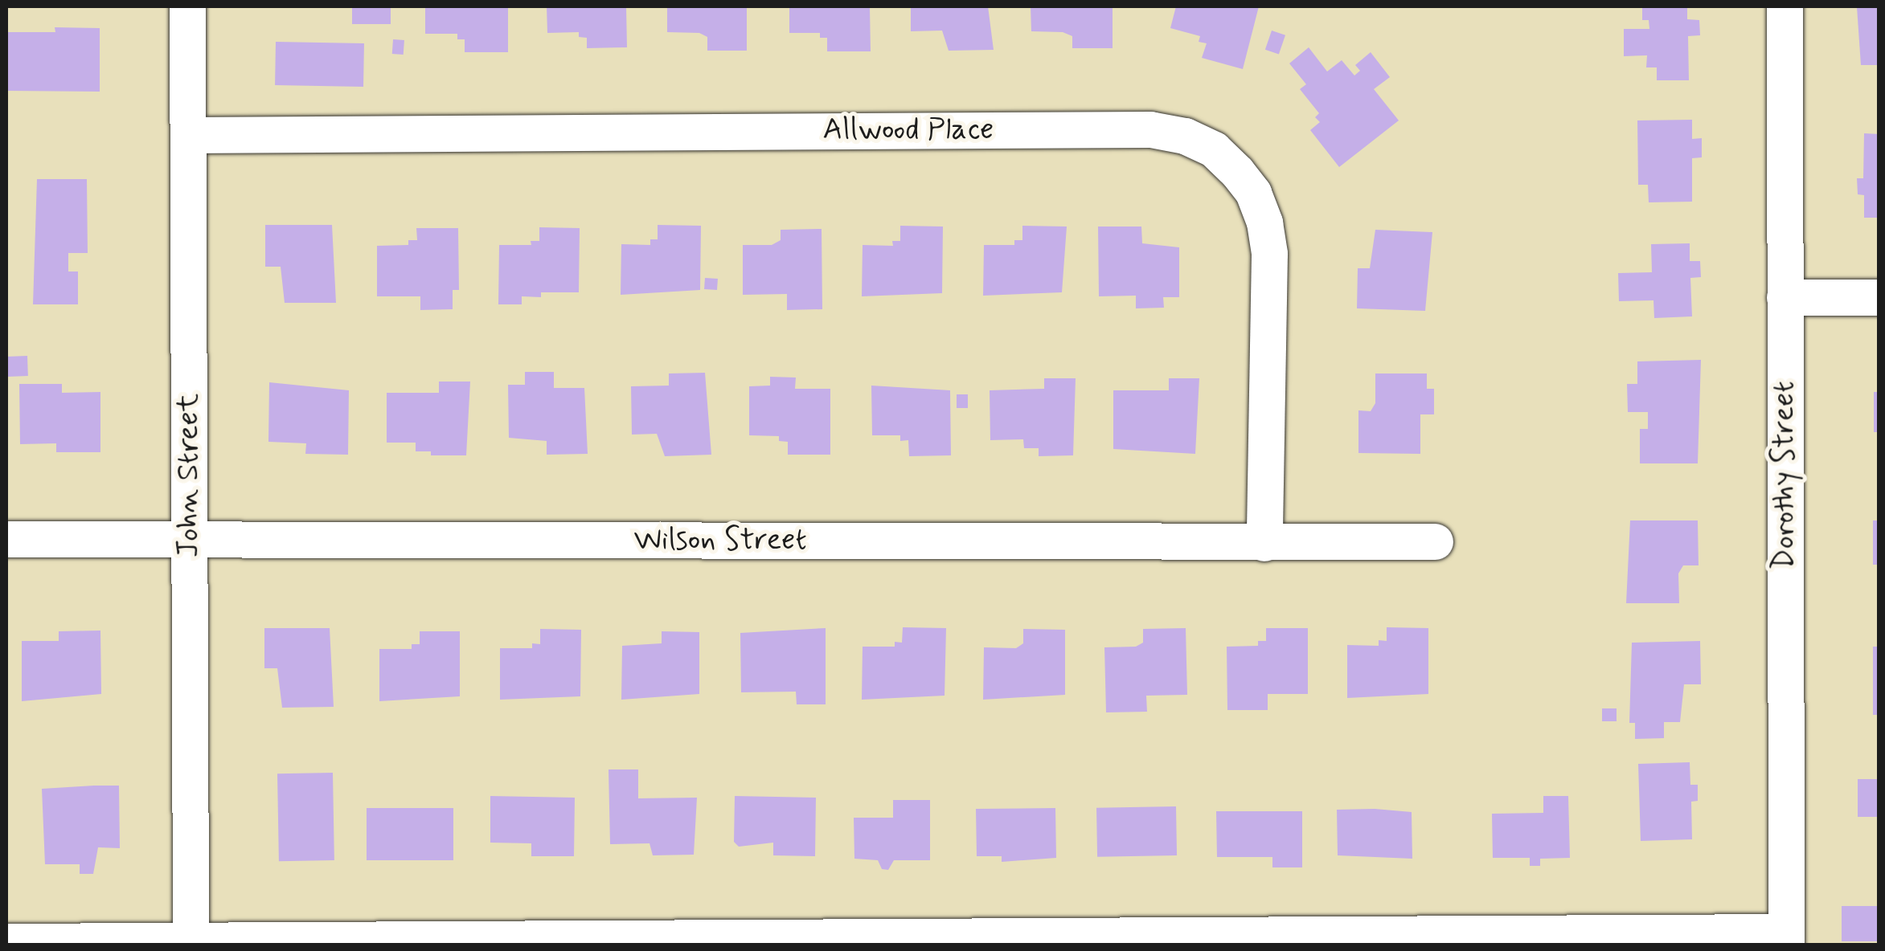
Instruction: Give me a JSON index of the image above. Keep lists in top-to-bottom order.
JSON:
{
  "streets": {
    "street": [
      "Allwood Place",
      "John Street",
      "Dorothy Street",
      "Wilson Street"
    ]
  },
  "crossings": [
    ["Allwood Place", "John Street"],
    ["Allwood Place", "Wilson Street"],
    ["John Street", "Wilson Street"]
  ]
}
